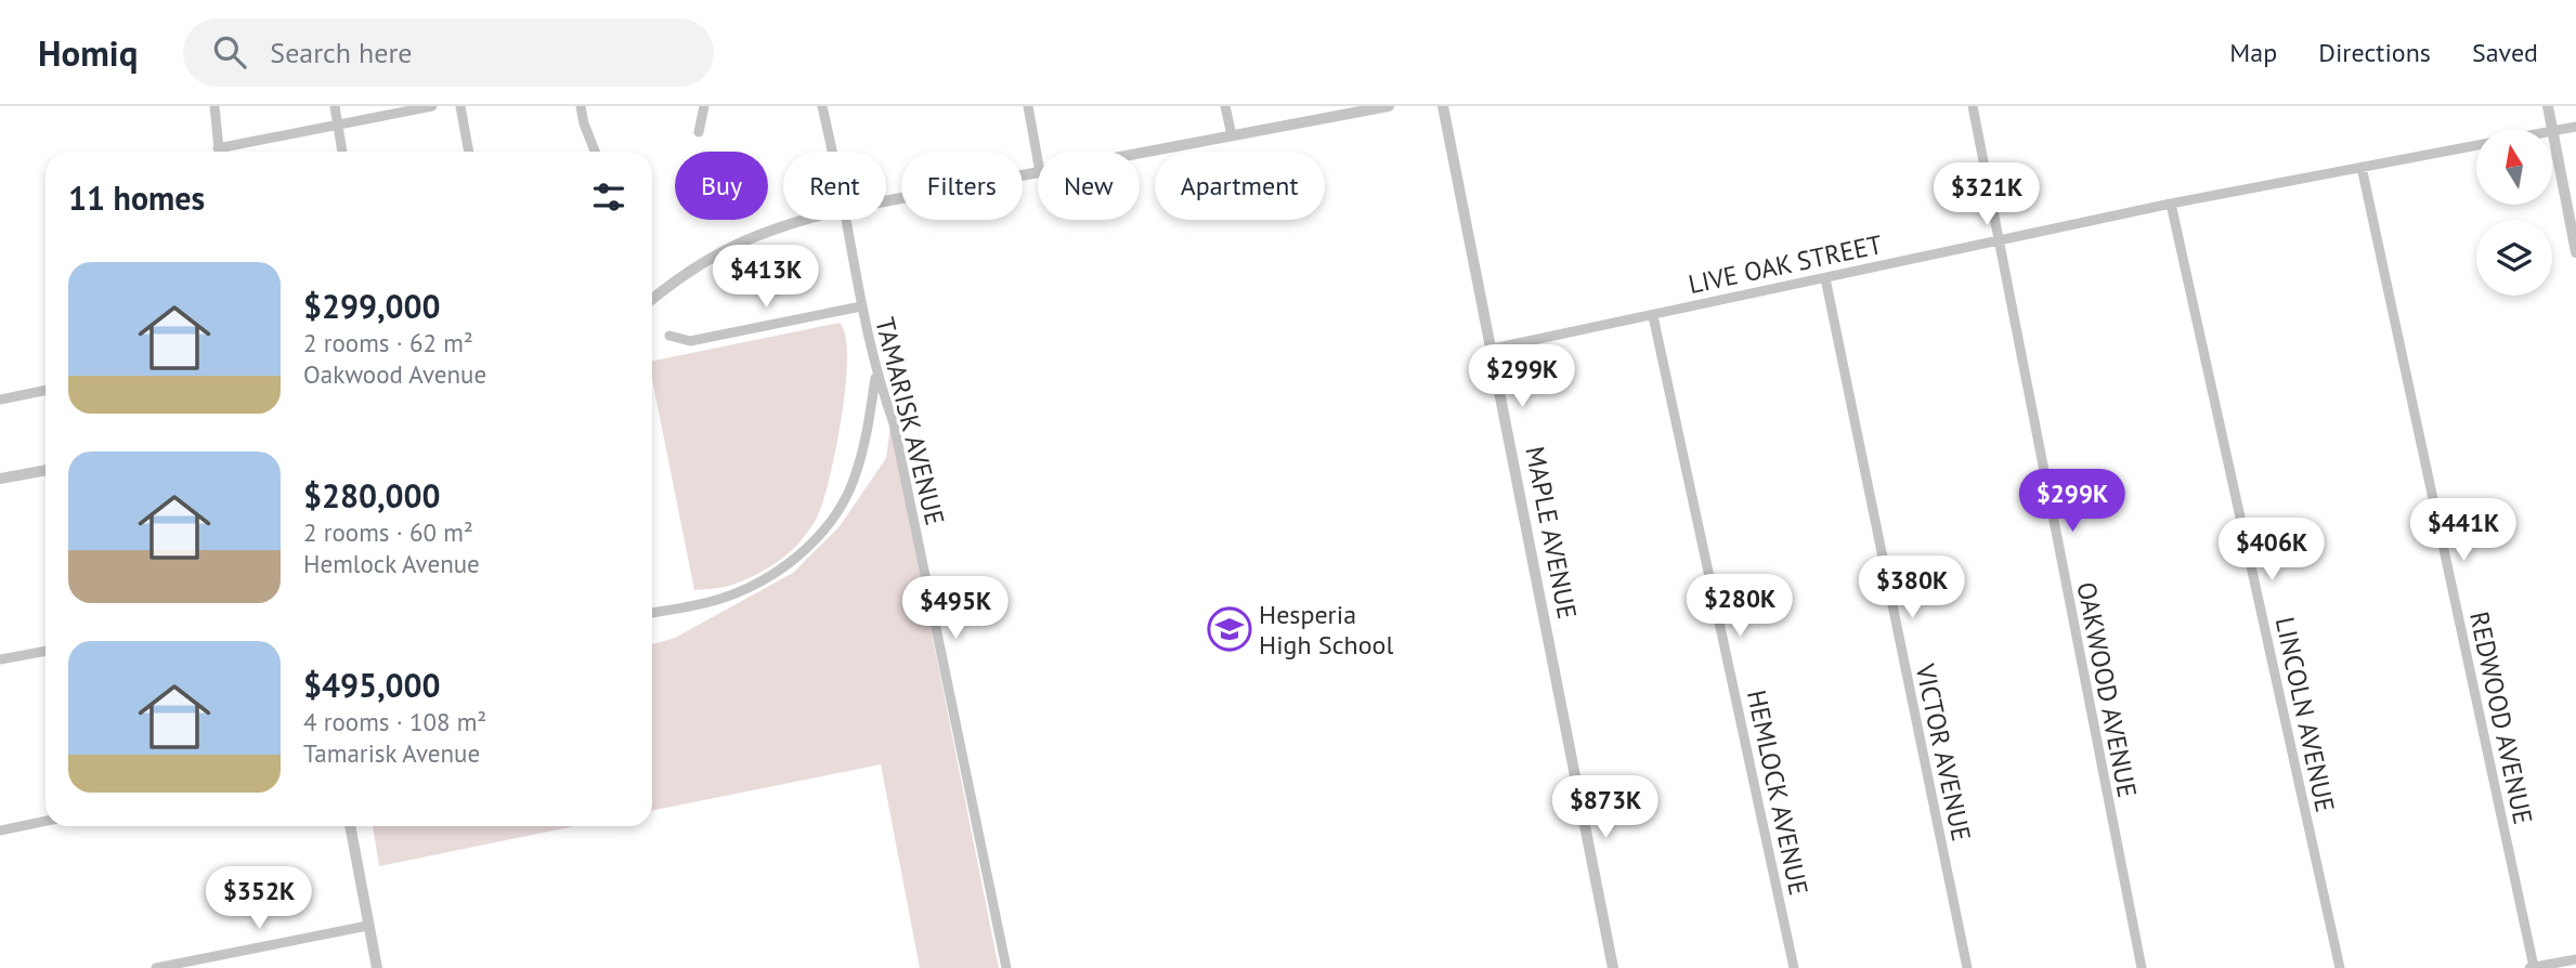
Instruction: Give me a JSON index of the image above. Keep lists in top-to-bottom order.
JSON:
{
  "streets": {
    "street": [
      "LIVE OAK STREET",
      "TAMARISK AVENUE",
      "MAPLE AVENUE",
      "OAKWOOD AVENUE",
      "LINCOLN AVENUE",
      "REDWOOD AVENUE",
      "VICTOR AVENUE",
      "HEMLOCK AVENUE"
    ]
  },
  "crossings": [
    ["LIVE OAK STREET", "MAPLE AVENUE"],
    ["LIVE OAK STREET", "OAKWOOD AVENUE"],
    ["LIVE OAK STREET", "LINCOLN AVENUE"],
    ["LIVE OAK STREET", "REDWOOD AVENUE"],
    ["LIVE OAK STREET", "VICTOR AVENUE"],
    ["LIVE OAK STREET", "HEMLOCK AVENUE"]
  ],
  "places": {
    "school or university": ["Hesperia High School"]
  },
  "north": "top",
  "page": {
    "header": "Homiq",
    "search": "Search here",
    "nav": ["Map", "Directions", "Saved"],
    "chip": [
      "Buy",
      "Rent",
      "Filters",
      "New",
      "Apartment"
    ],
    "heading": "11 homes",
    "price": [
      "$321K",
      "$413K",
      "$299K",
      "$299K",
      "$441K",
      "$406K",
      "$380K",
      "$280K",
      "$495K",
      "$873K",
      "$352K"
    ],
    "list": [
      {
        "name": "$299,000",
        "note": "2 rooms · 62 m² · Oakwood Avenue"
      },
      {
        "name": "$280,000",
        "note": "2 rooms · 60 m² · Hemlock Avenue"
      },
      {
        "name": "$495,000",
        "note": "4 rooms · 108 m² · Tamarisk Avenue"
      }
    ]
  }
}
